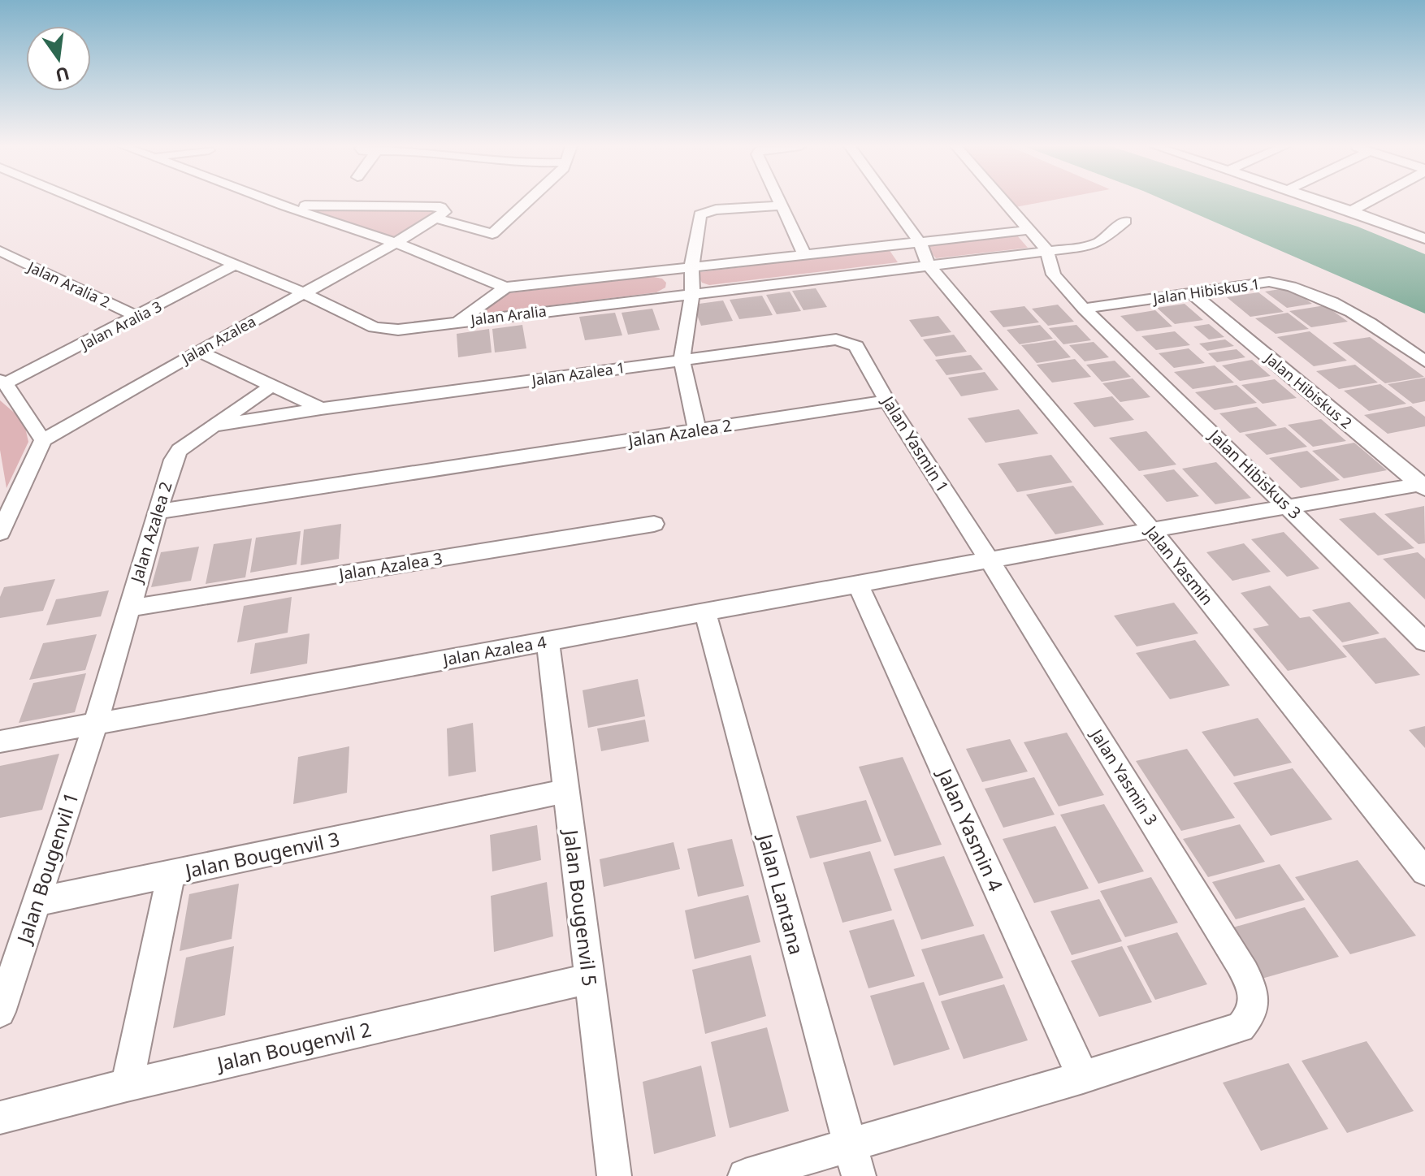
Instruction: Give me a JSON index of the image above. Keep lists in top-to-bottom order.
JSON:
{
  "streets": {
    "street": [
      "Jalan Aralia 2",
      "Jalan Hibiskus 1",
      "Jalan Aralia",
      "Jalan Aralia 3",
      "Jalan Azalea",
      "Jalan Azalea 1",
      "Jalan Hibiskus 2",
      "Jalan Azalea 2",
      "Jalan Yasmin 1",
      "Jalan Hibiskus 3",
      "Jalan Yasmin",
      "Jalan Azalea 3",
      "Jalan Azalea 4",
      "Jalan Yasmin 3",
      "Jalan Yasmin 4",
      "Jalan Bougenvil 3",
      "Jalan Bougenvil 1",
      "Jalan Lantana",
      "Jalan Bougenvil 5",
      "Jalan Bougenvil 2"
    ]
  },
  "crossings": [
    ["Jalan Aralia 2", "Jalan Aralia 3"],
    ["Jalan Hibiskus 1", "Jalan Hibiskus 2"],
    ["Jalan Hibiskus 1", "Jalan Hibiskus 3"],
    ["Jalan Aralia", "Jalan Aralia 3"],
    ["Jalan Aralia", "Jalan Azalea"],
    ["Jalan Aralia", "Jalan Hibiskus 3"],
    ["Jalan Aralia", "Jalan Yasmin"],
    ["Jalan Azalea 1", "Jalan Azalea 2"],
    ["Jalan Azalea 1", "Jalan Yasmin 1"],
    ["Jalan Hibiskus 2", "Jalan Azalea 4"],
    ["Jalan Azalea 2", "Jalan Yasmin 1"],
    ["Jalan Azalea 2", "Jalan Azalea 3"],
    ["Jalan Azalea 2", "Jalan Azalea 4"],
    ["Jalan Azalea 2", "Jalan Bougenvil 1"],
    ["Jalan Yasmin 1", "Jalan Azalea 4"],
    ["Jalan Yasmin 1", "Jalan Yasmin 3"],
    ["Jalan Hibiskus 3", "Jalan Azalea 4"],
    ["Jalan Yasmin", "Jalan Azalea 4"],
    ["Jalan Azalea 4", "Jalan Yasmin 3"],
    ["Jalan Azalea 4", "Jalan Yasmin 4"],
    ["Jalan Azalea 4", "Jalan Bougenvil 1"],
    ["Jalan Azalea 4", "Jalan Lantana"],
    ["Jalan Azalea 4", "Jalan Bougenvil 5"],
    ["Jalan Yasmin 3", "Jalan Yasmin 4"],
    ["Jalan Bougenvil 3", "Jalan Bougenvil 5"],
    ["Jalan Bougenvil 3", "Jalan Bougenvil 2"],
    ["Jalan Bougenvil 5", "Jalan Bougenvil 2"]
  ],
  "north": "bottom"
}
